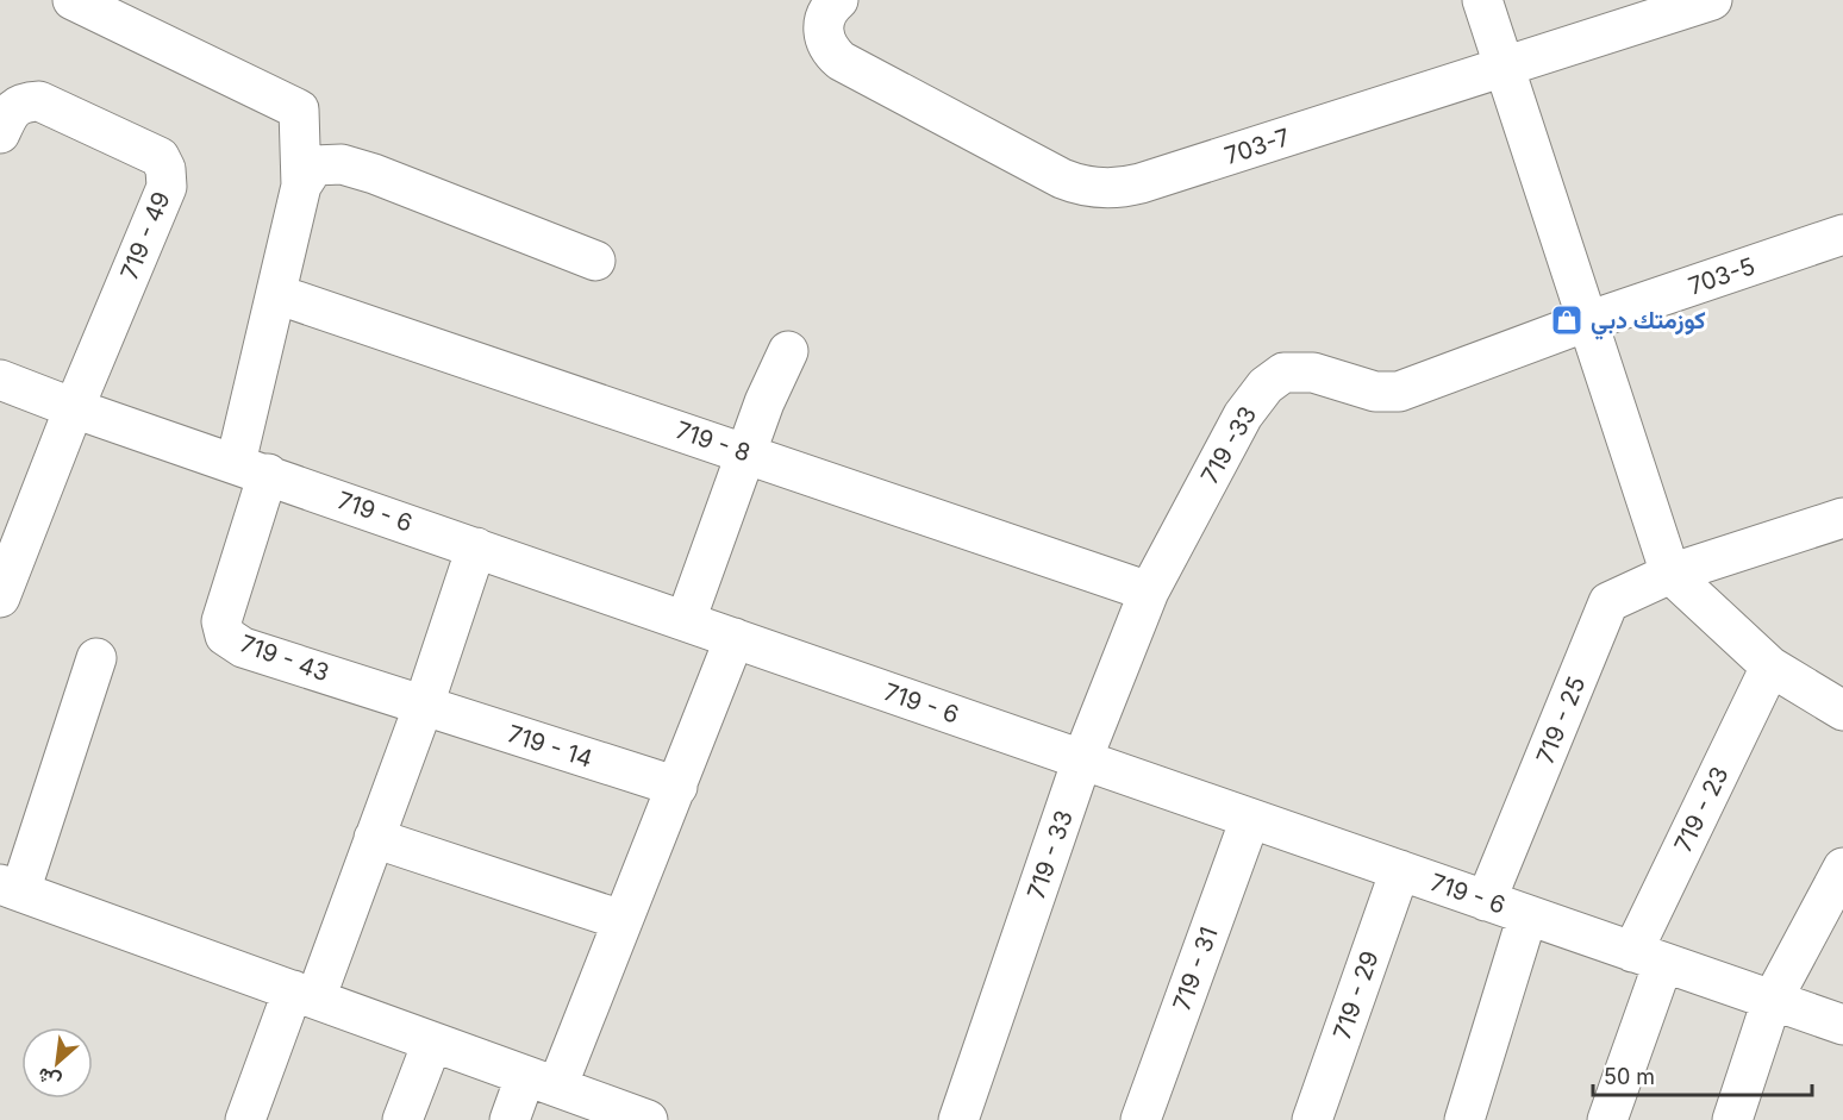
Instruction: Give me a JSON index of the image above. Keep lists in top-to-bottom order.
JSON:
{
  "streets": {
    "street": [
      "703-7",
      "719 - 49",
      "703-5",
      "719 - 8",
      "719 -33",
      "719 - 6",
      "719 - 43",
      "719 - 25",
      "719 - 14",
      "719 - 23",
      "719 - 33",
      "719 - 31",
      "719 - 29"
    ]
  },
  "crossings": [
    ["719 - 49", "719 - 6"],
    ["703-5", "719 -33"],
    ["719 - 8", "719 -33"],
    ["719 - 8", "719 - 43"],
    ["719 - 8", "719 - 33"],
    ["719 -33", "719 - 33"],
    ["719 - 6", "719 - 43"],
    ["719 - 6", "719 - 25"],
    ["719 - 6", "719 - 23"],
    ["719 - 6", "719 - 33"],
    ["719 - 6", "719 - 31"],
    ["719 - 6", "719 - 29"],
    ["719 - 43", "719 - 14"]
  ],
  "places": {
    "shop": ["كوزمتك دبي"]
  },
  "scale_bar": "50 m",
  "north": "bottom left"
}
